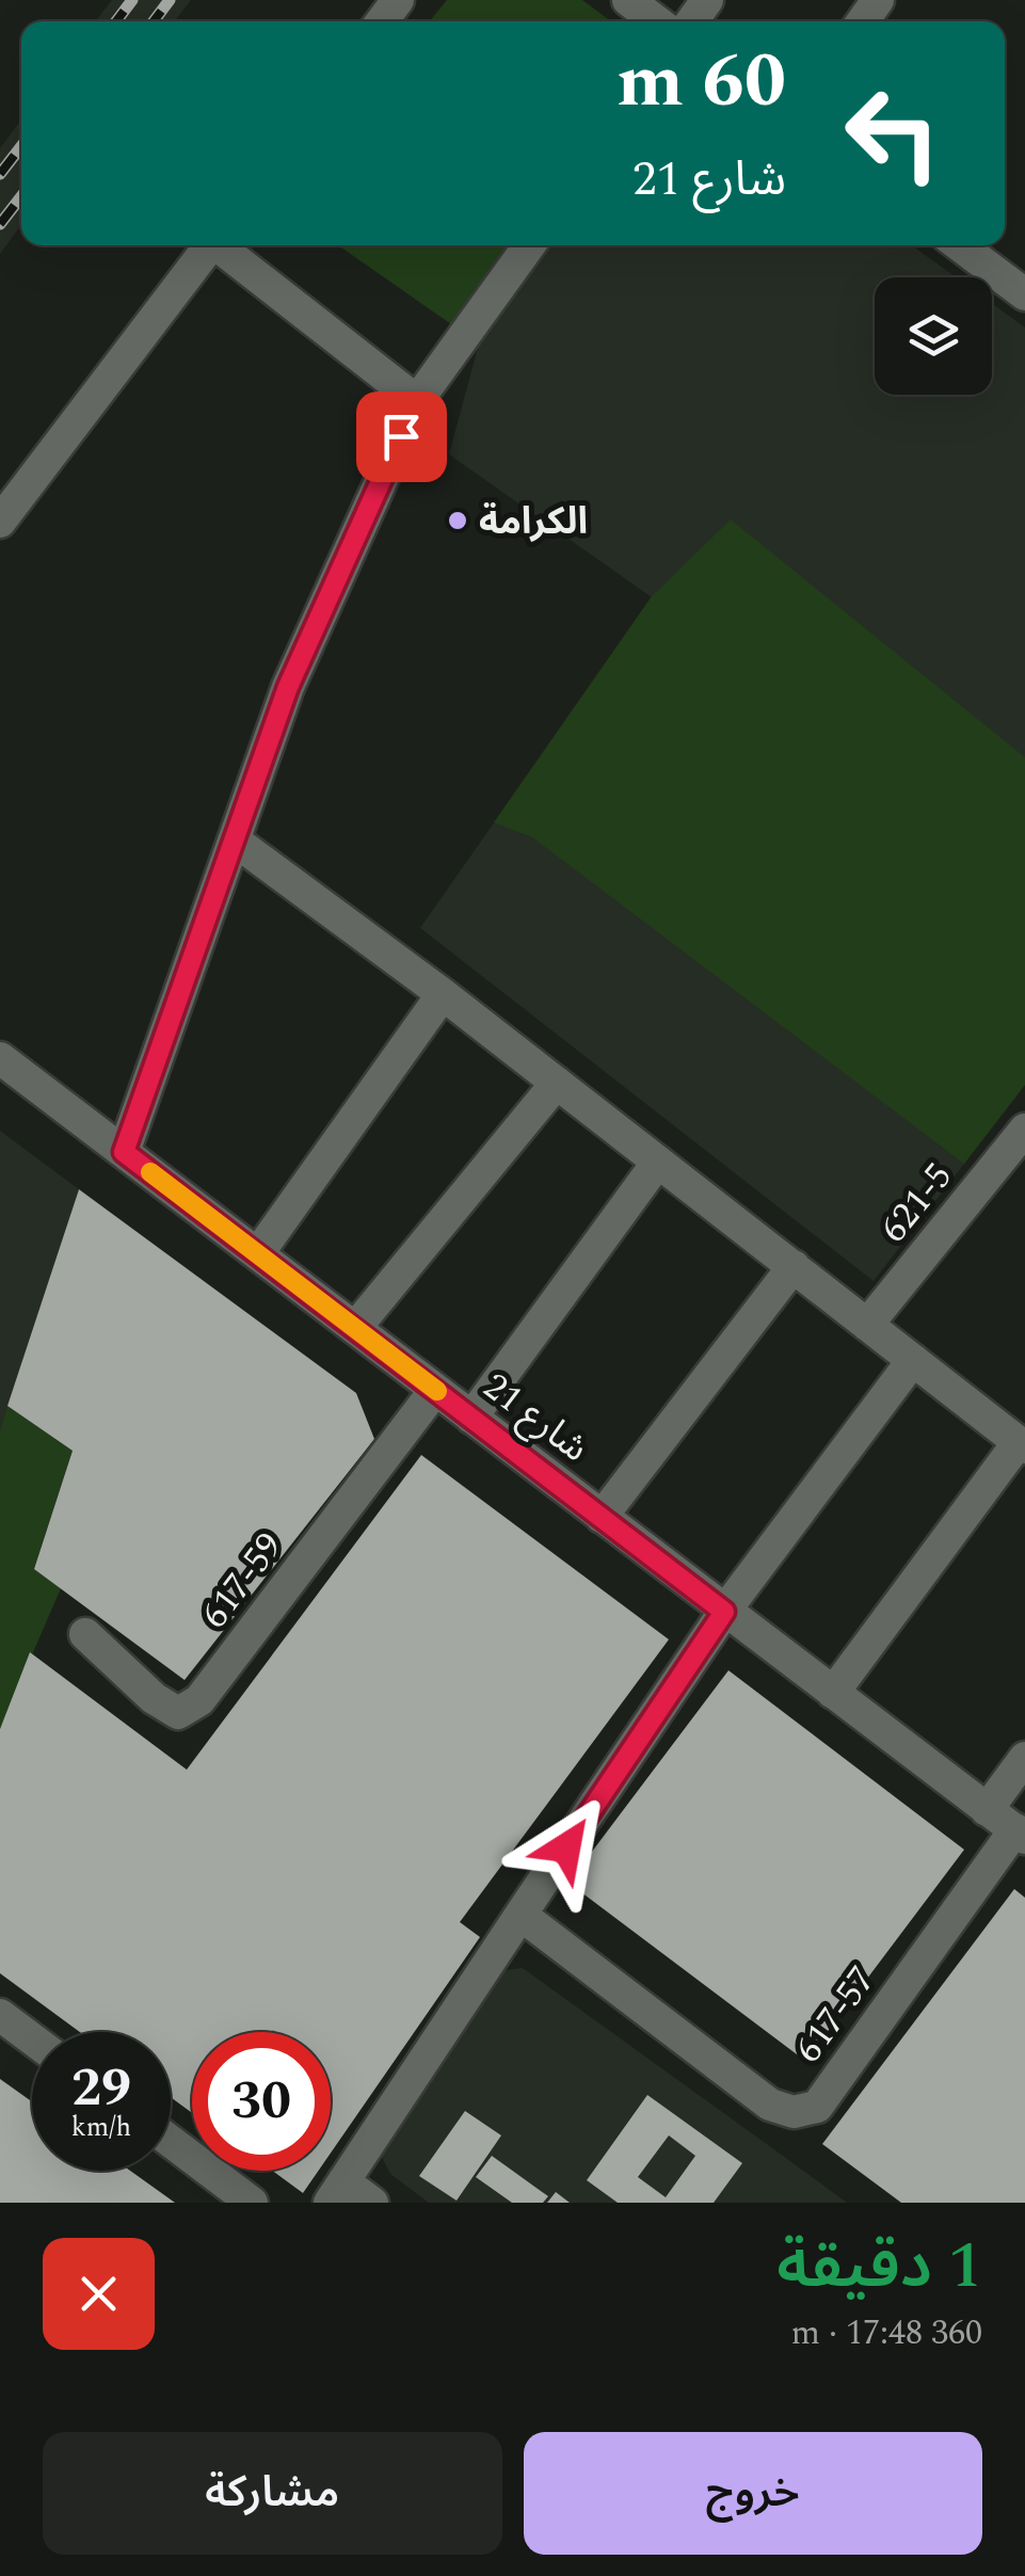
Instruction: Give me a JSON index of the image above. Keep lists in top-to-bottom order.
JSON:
{
  "streets": {
    "street": [
      "621-5",
      "شارع 21",
      "617-59",
      "617-57"
    ]
  },
  "crossings": [
    ["شارع 21", "617-59"],
    ["شارع 21", "617-57"]
  ],
  "places": ["الكرامة"],
  "page": {
    "turn": ["60 m", "شارع 21"],
    "speed": "29 km/h",
    "limit": "30",
    "heading": ["1 دقيقة", "360 m · 17:48"],
    "buttons": ["خروج", "مشاركة"]
  }
}
